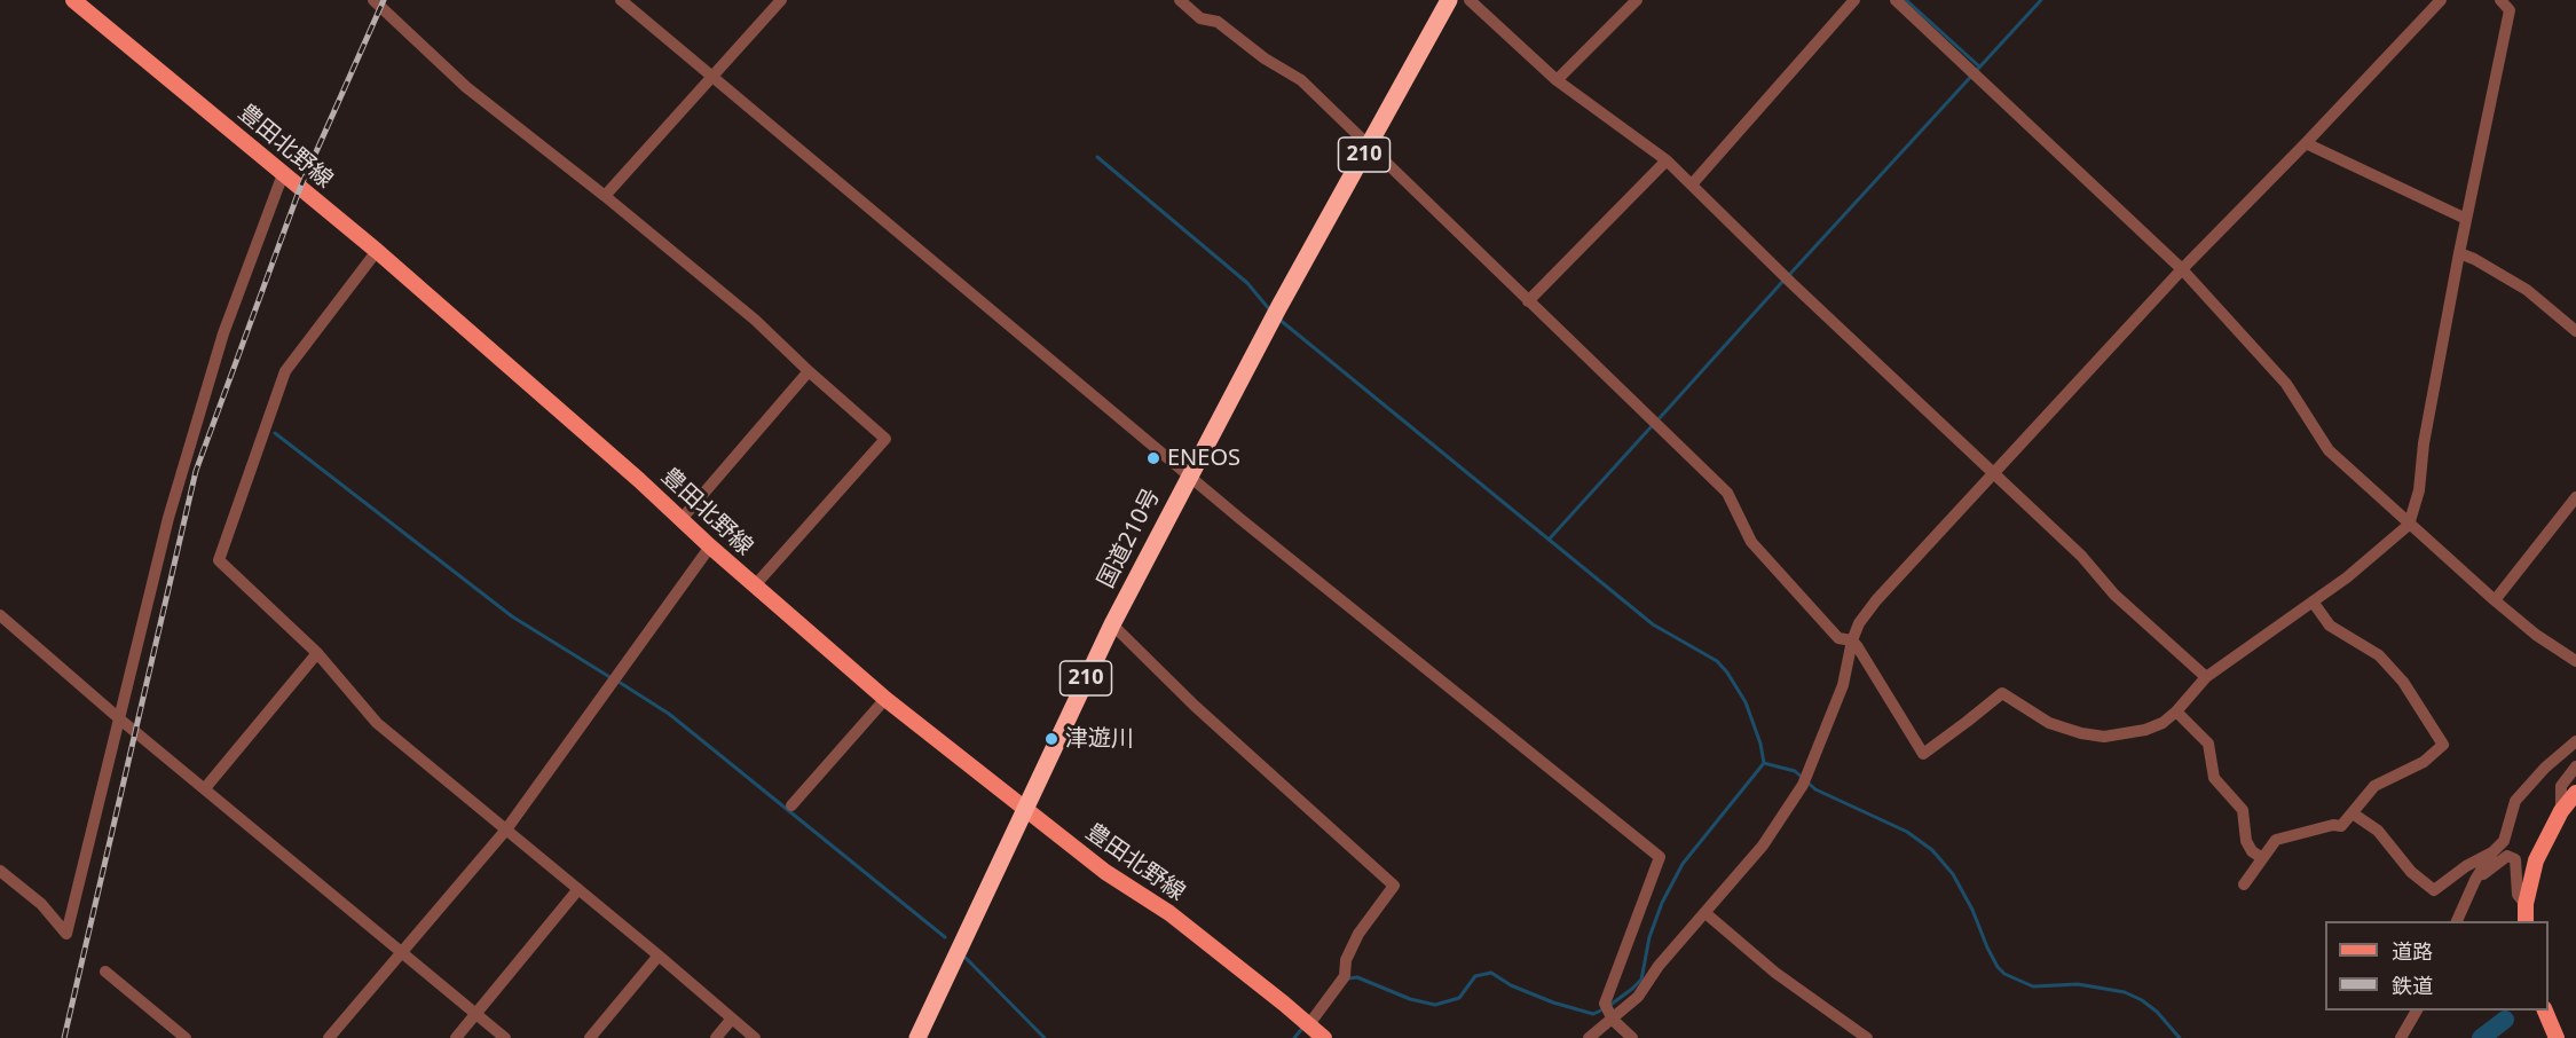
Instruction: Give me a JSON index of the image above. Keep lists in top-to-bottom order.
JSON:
{
  "streets": {
    "highway": ["210", "国道210号"],
    "main road": ["豊田北野線"]
  },
  "crossings": [
    ["豊田北野線", "国道210号"]
  ],
  "places": ["ENEOS", "津遊川"],
  "legend": ["道路", "鉄道"]
}
